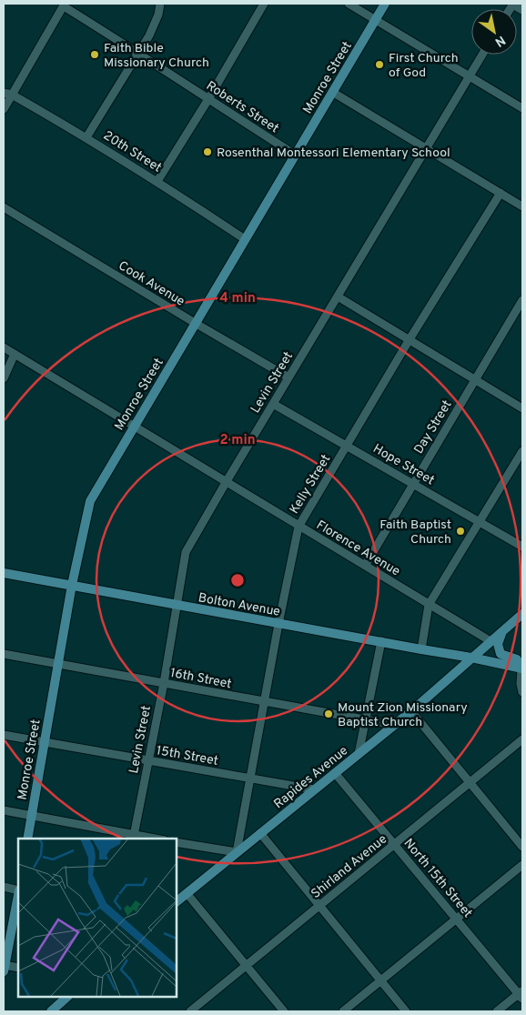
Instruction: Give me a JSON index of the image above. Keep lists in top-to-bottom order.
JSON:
{
  "streets": {
    "main road": ["Monroe Street", "Bolton Avenue", "Rapides Avenue"],
    "street": [
      "Roberts Street",
      "20th Street",
      "Cook Avenue",
      "Levin Street",
      "Day Street",
      "Hope Street",
      "Kelly Street",
      "Florence Avenue",
      "16th Street",
      "15th Street",
      "Shirland Avenue",
      "North 15th Street"
    ]
  },
  "crossings": [
    ["Monroe Street", "Roberts Street"],
    ["Monroe Street", "20th Street"],
    ["Monroe Street", "Cook Avenue"],
    ["Monroe Street", "Florence Avenue"],
    ["Monroe Street", "Bolton Avenue"],
    ["Monroe Street", "16th Street"],
    ["Monroe Street", "15th Street"],
    ["Cook Avenue", "Levin Street"],
    ["Levin Street", "Hope Street"],
    ["Levin Street", "Florence Avenue"],
    ["Levin Street", "Bolton Avenue"],
    ["Levin Street", "16th Street"],
    ["Levin Street", "15th Street"],
    ["Day Street", "Hope Street"],
    ["Day Street", "Florence Avenue"],
    ["Hope Street", "Kelly Street"],
    ["Kelly Street", "Florence Avenue"],
    ["Kelly Street", "Bolton Avenue"],
    ["Kelly Street", "16th Street"],
    ["Kelly Street", "15th Street"],
    ["Kelly Street", "Rapides Avenue"],
    ["Florence Avenue", "Rapides Avenue"],
    ["Bolton Avenue", "Rapides Avenue"],
    ["16th Street", "Rapides Avenue"],
    ["15th Street", "Rapides Avenue"],
    ["Rapides Avenue", "North 15th Street"],
    ["Shirland Avenue", "North 15th Street"]
  ],
  "places": [
    "Faith Bible Missionary Church",
    "First Church of God",
    "Rosenthal Montessori Elementary School",
    "Faith Baptist Church",
    "Mount Zion Missionary Baptist Church"
  ],
  "north": "bottom right",
  "rings": ["4 min", "2 min"]
}
